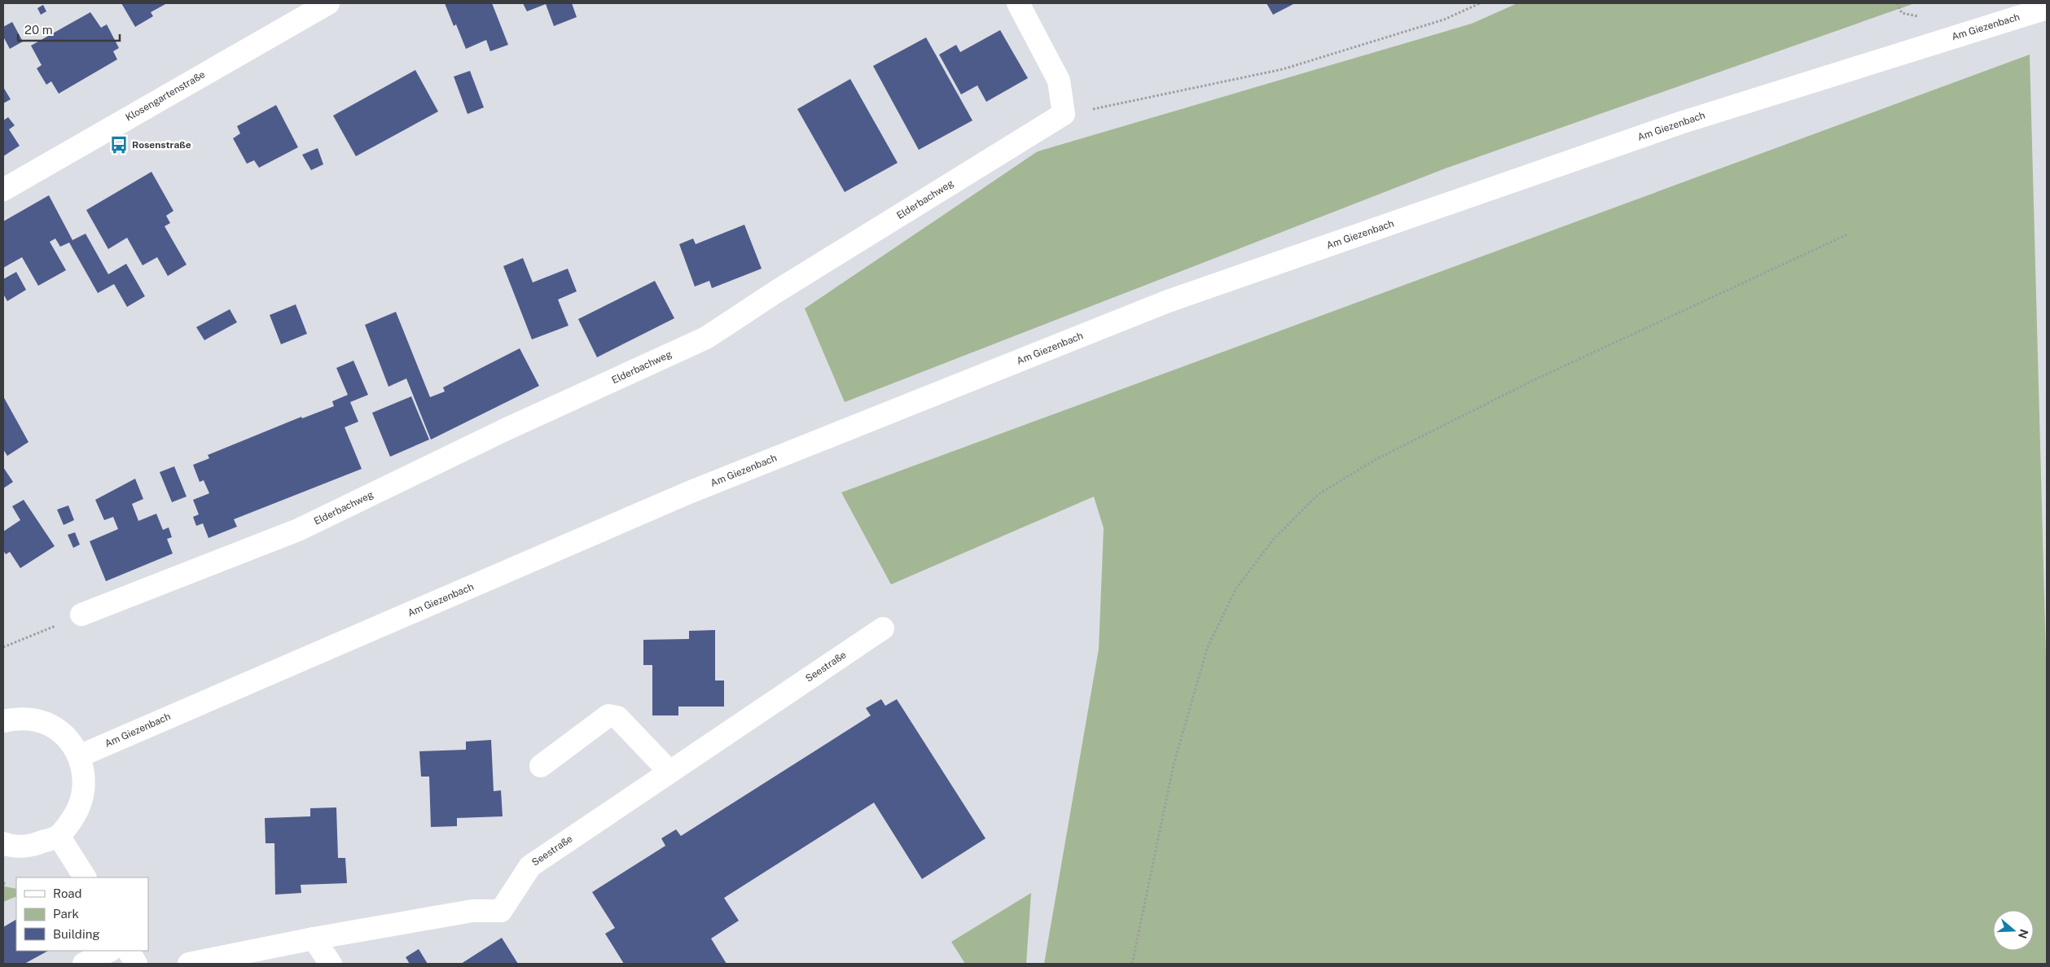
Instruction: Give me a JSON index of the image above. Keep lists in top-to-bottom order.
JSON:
{
  "streets": {
    "street": [
      "Am Giezenbach",
      "Klosengartenstraße",
      "Elderbachweg",
      "Seestraße"
    ]
  },
  "places": {
    "bus stop": ["Rosenstraße"]
  },
  "legend": ["Road", "Park", "Building"],
  "scale_bar": "20 m",
  "north": "right"
}
